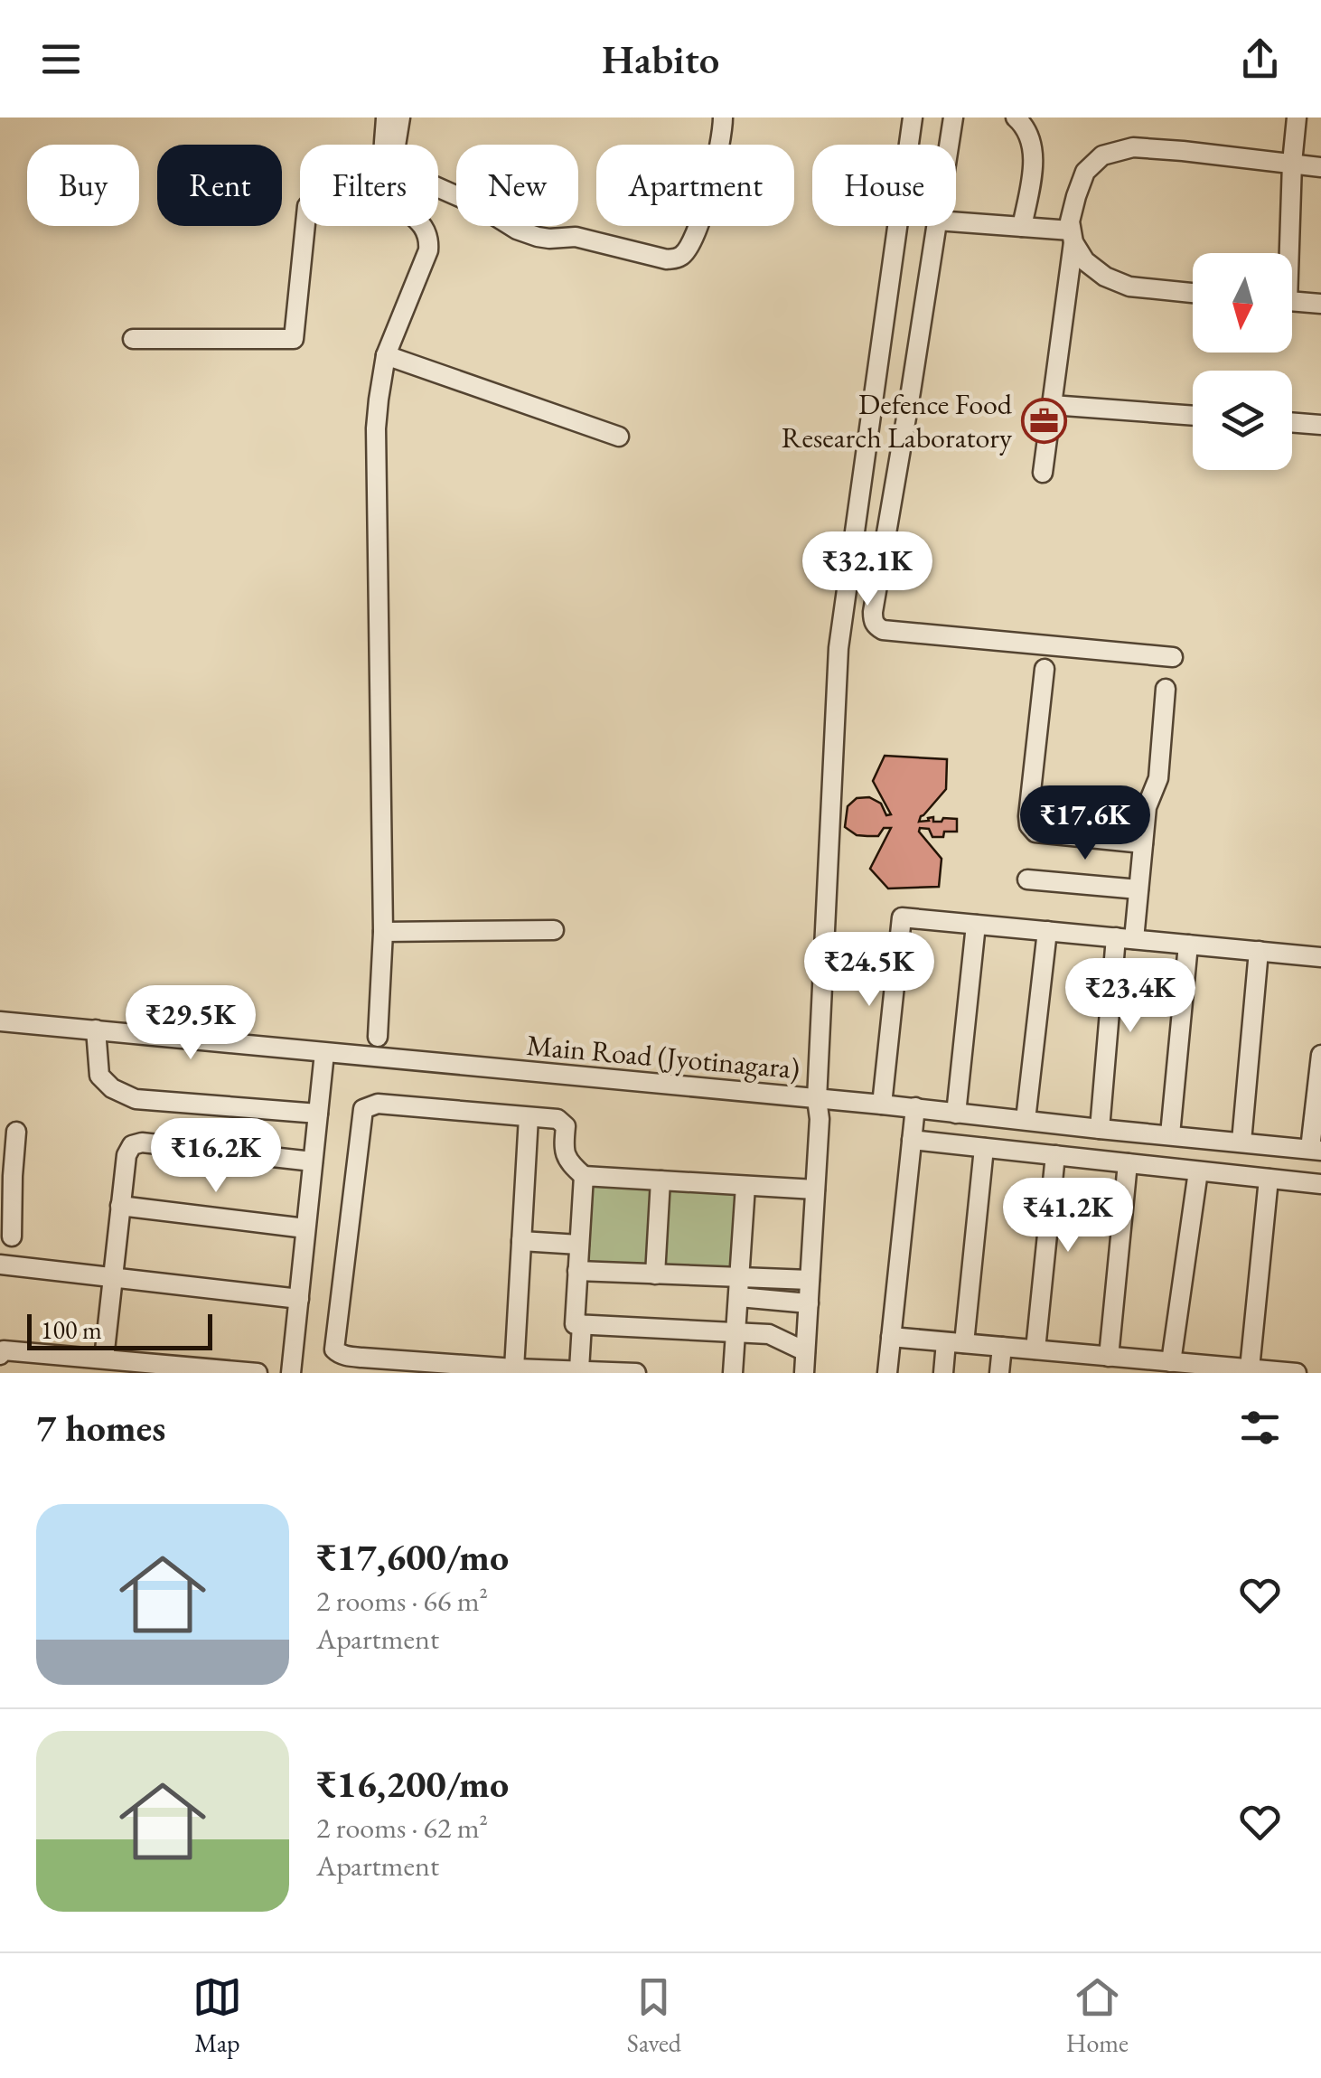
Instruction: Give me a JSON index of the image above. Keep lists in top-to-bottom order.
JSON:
{
  "streets": {
    "street": ["Main Road (Jyotinagara)"]
  },
  "places": {
    "office": ["Defence Food Research Laboratory"]
  },
  "scale_bar": "100 m",
  "north": "bottom",
  "page": {
    "header": "Habito",
    "chip": [
      "Buy",
      "Rent",
      "Filters",
      "New",
      "Apartment",
      "House"
    ],
    "price": [
      "₹32.1K",
      "₹17.6K",
      "₹24.5K",
      "₹23.4K",
      "₹29.5K",
      "₹16.2K",
      "₹41.2K"
    ],
    "scale": "100 m",
    "heading": "7 homes",
    "list": [
      {
        "name": "₹17,600/mo",
        "note": "2 rooms · 66 m² · Apartment"
      },
      {
        "name": "₹16,200/mo",
        "note": "2 rooms · 62 m² · Apartment"
      }
    ],
    "tabs": ["Map", "Saved", "Home"]
  }
}
